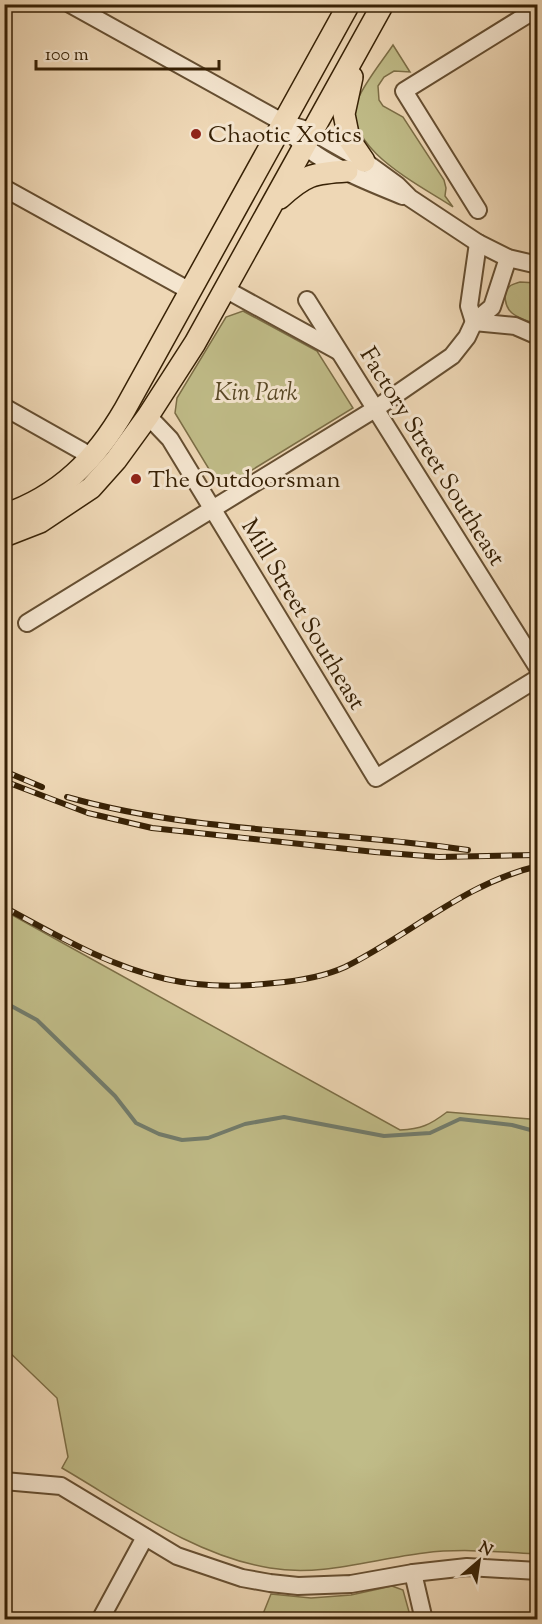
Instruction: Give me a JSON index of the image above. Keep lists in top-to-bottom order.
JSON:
{
  "streets": {
    "street": ["Factory Street Southeast", "Mill Street Southeast"]
  },
  "parks": ["Kin Park"],
  "places": ["Chaotic Xotics", "The Outdoorsman"],
  "scale_bar": "100 m",
  "north": "top right"
}
